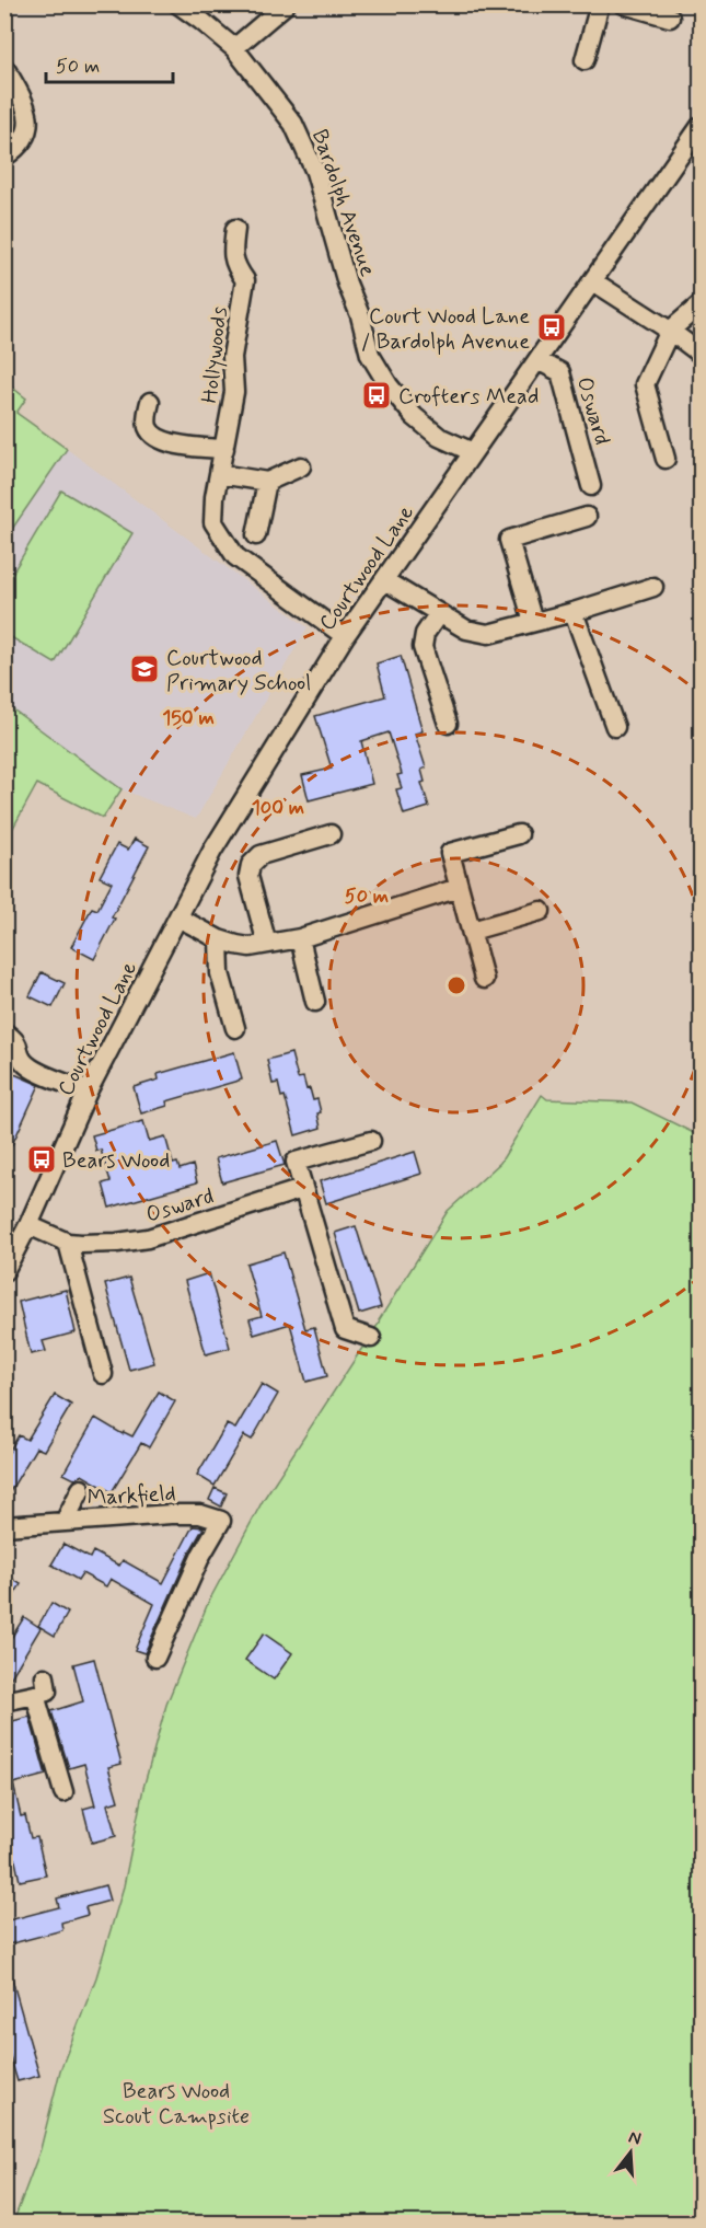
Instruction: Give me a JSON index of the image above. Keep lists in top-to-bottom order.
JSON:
{
  "streets": {
    "street": [
      "Bardolph Avenue",
      "Hollywoods",
      "Osward",
      "Courtwood Lane",
      "Markfield"
    ]
  },
  "crossings": [
    ["Bardolph Avenue", "Courtwood Lane"],
    ["Hollywoods", "Courtwood Lane"],
    ["Osward", "Courtwood Lane"]
  ],
  "parks": ["Bears Wood Scout Campsite"],
  "places": {
    "bus stop": ["Court Wood Lane / Bardolph Avenue", "Crofters Mead", "Bears Wood"],
    "school or university": ["Courtwood Primary School"]
  },
  "scale_bar": "50 m",
  "north": "top",
  "rings": ["150 m", "100 m", "50 m"]
}
